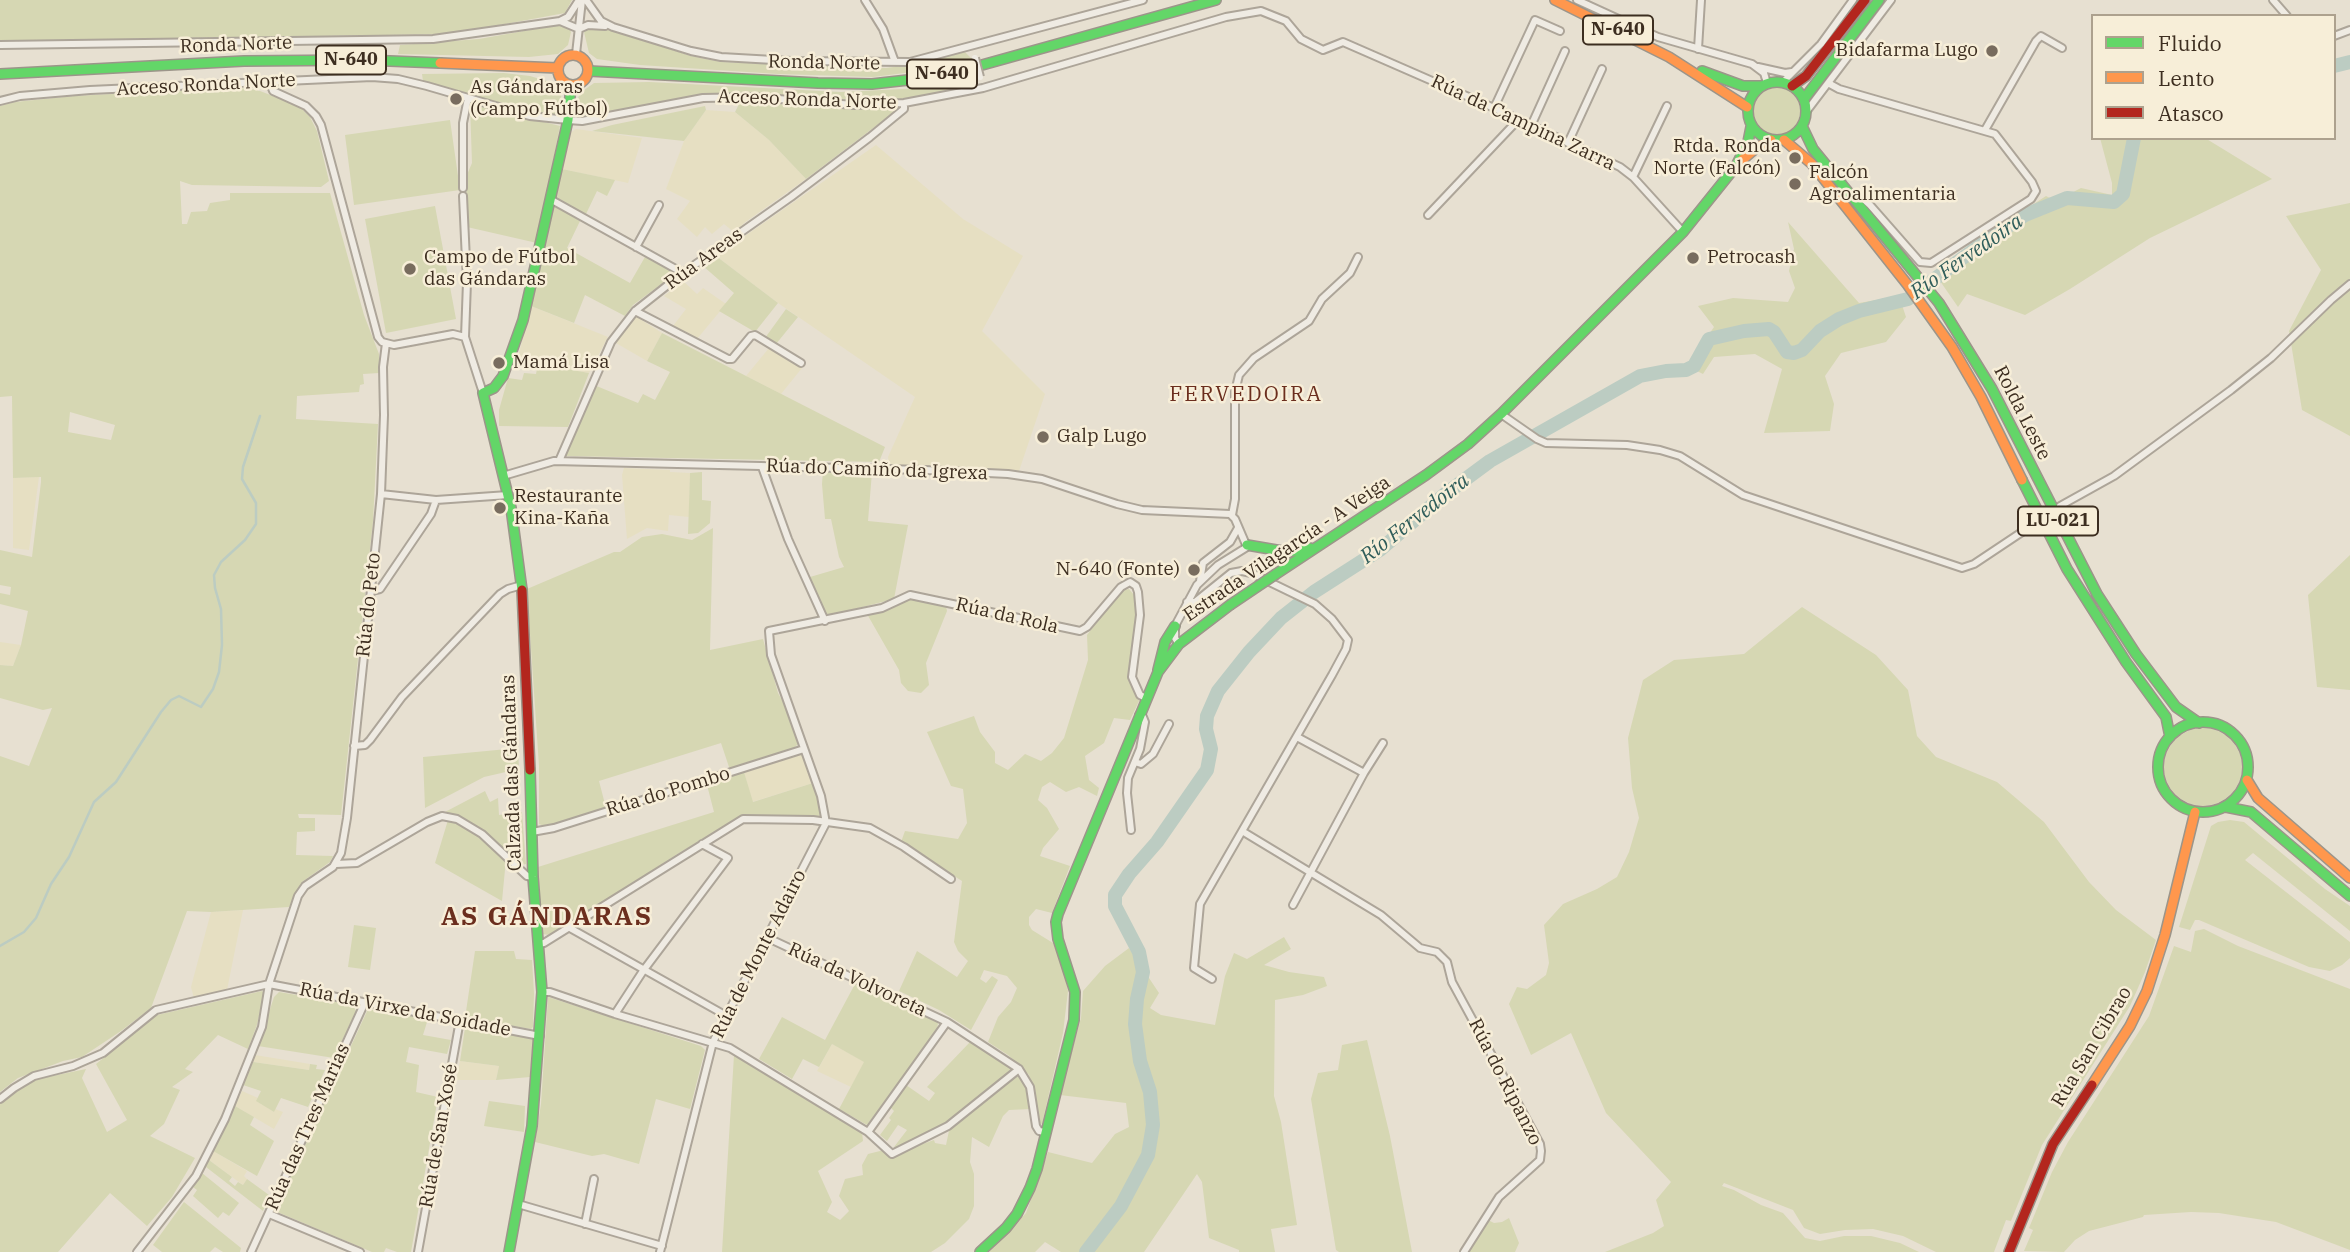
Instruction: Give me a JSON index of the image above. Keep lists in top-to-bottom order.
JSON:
{
  "streets": {
    "main road": [
      "N-640",
      "Ronda Norte",
      "Rolda Leste",
      "LU-021",
      "Estrada Vilagarcía - A Veiga",
      "Calzada das Gándaras",
      "Rúa San Cibrao"
    ],
    "street": [
      "Acceso Ronda Norte",
      "Rúa da Campina Zarra",
      "Rúa Areas",
      "Rúa do Camiño da Igrexa",
      "Rúa do Peto",
      "Rúa da Rola",
      "Rúa do Pombo",
      "Rúa de Monte Adairo",
      "Rúa da Volvoreta",
      "Rúa da Virxe da Soidade",
      "Rúa do Ripanzo",
      "Rúa das Tres Marias",
      "Rúa de San Xosé"
    ]
  },
  "crossings": [
    ["Acceso Ronda Norte", "Rúa da Campina Zarra"],
    ["Acceso Ronda Norte", "Rúa Areas"],
    ["Rúa da Campina Zarra", "Estrada Vilagarcía - A Veiga"],
    ["Rúa Areas", "Rúa do Camiño da Igrexa"],
    ["Rolda Leste", "Estrada Vilagarcía - A Veiga"],
    ["Rolda Leste", "Rúa San Cibrao"],
    ["Rúa do Camiño da Igrexa", "Calzada das Gándaras"],
    ["Estrada Vilagarcía - A Veiga", "Rúa da Rola"],
    ["Rúa da Rola", "Rúa do Pombo"],
    ["Rúa da Rola", "Rúa de Monte Adairo"],
    ["Calzada das Gándaras", "Rúa do Pombo"],
    ["Calzada das Gándaras", "Rúa da Virxe da Soidade"],
    ["Rúa de Monte Adairo", "Rúa da Volvoreta"],
    ["Rúa da Virxe da Soidade", "Rúa das Tres Marias"],
    ["Rúa da Virxe da Soidade", "Rúa de San Xosé"]
  ],
  "districts": ["FERVEDOIRA", "AS GÁNDARAS"],
  "water": ["Río Fervedoira"],
  "places": [
    "Bidafarma Lugo",
    "As Gándaras (Campo Fútbol)",
    "Rtda. Ronda Norte (Falcón)",
    "Falcón Agroalimentaria",
    "Petrocash",
    "Campo de Fútbol das Gándaras",
    "Mamá Lisa",
    "Galp Lugo",
    "Restaurante Kina-Kaña",
    "N-640 (Fonte)"
  ],
  "legend": ["Fluido", "Lento", "Atasco"]
}
